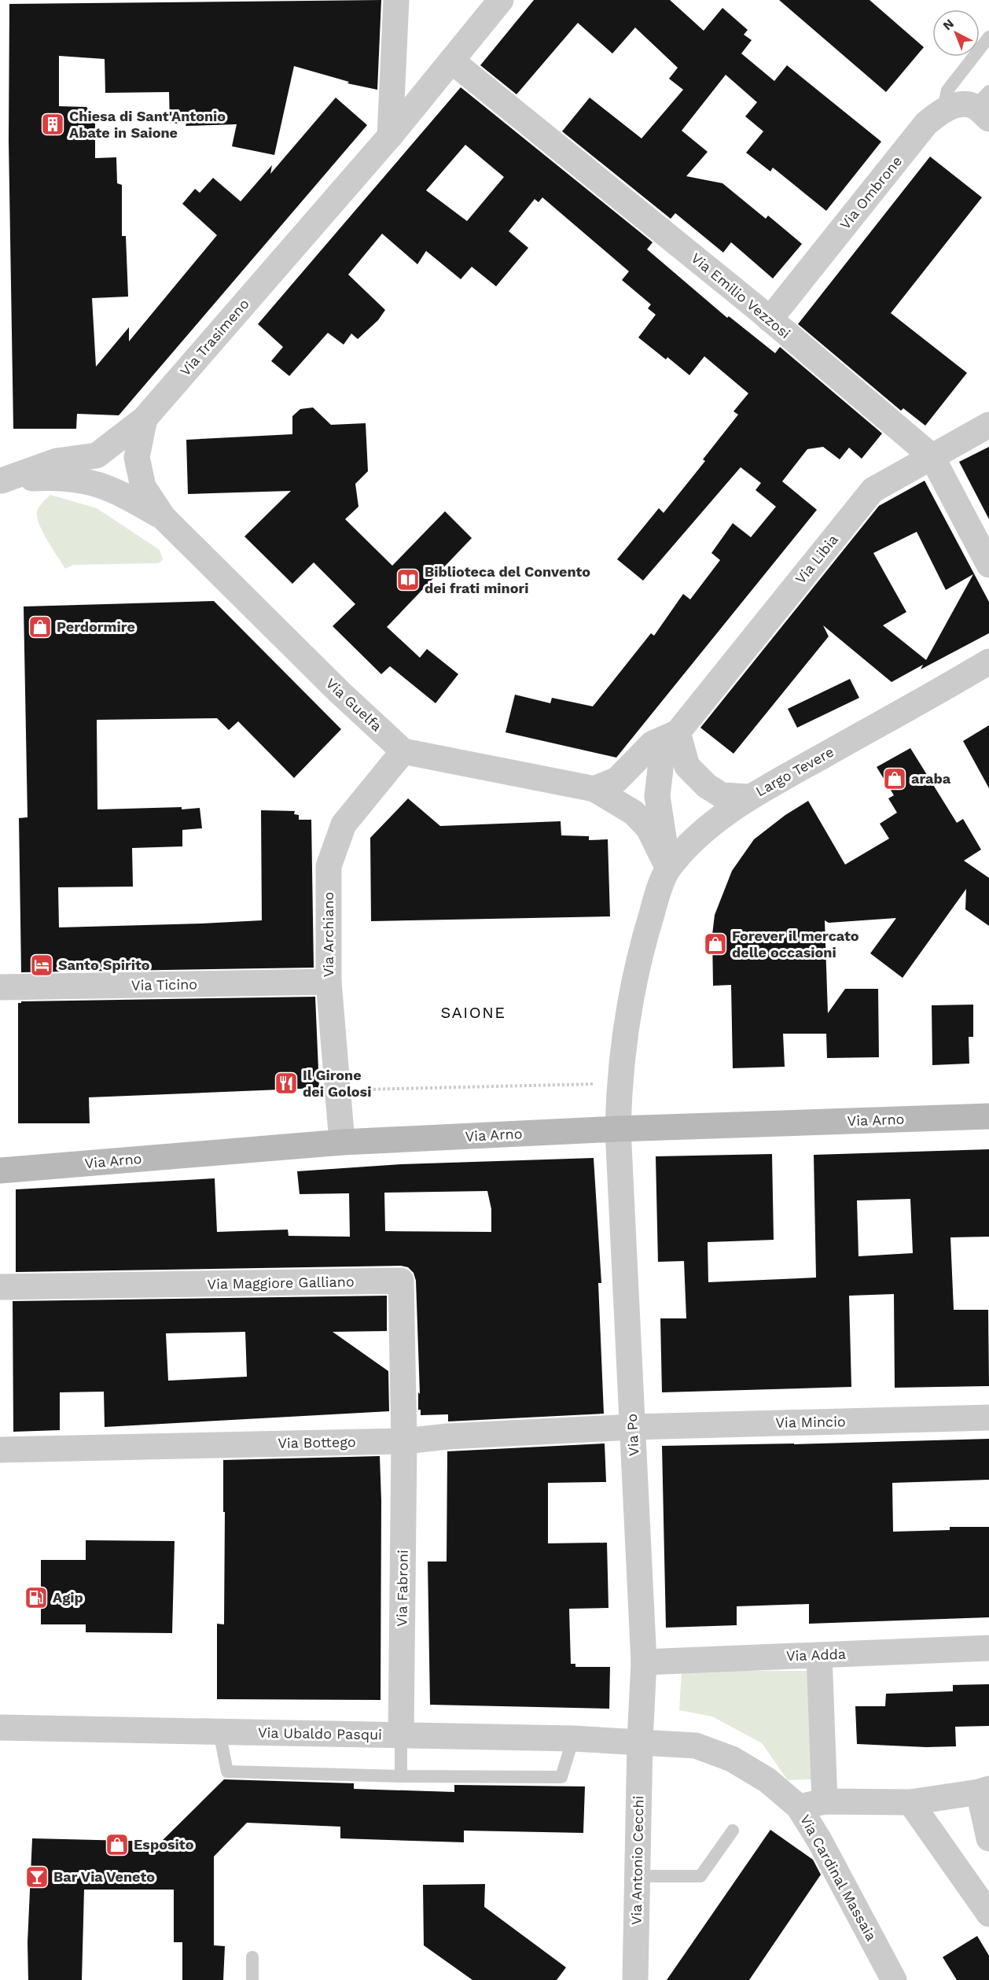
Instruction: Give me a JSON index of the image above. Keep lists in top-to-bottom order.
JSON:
{
  "streets": {
    "main road": ["Via Arno"],
    "street": [
      "Via Ombrone",
      "Via Emilio Vezzosi",
      "Via Trasimeno",
      "Via Libia",
      "Via Guelfa",
      "Largo Tevere",
      "Via Archiano",
      "Via Ticino",
      "Via Maggiore Galliano",
      "Via Mincio",
      "Via Po",
      "Via Bottego",
      "Via Fabroni",
      "Via Adda",
      "Via Ubaldo Pasqui",
      "Via Antonio Cecchi",
      "Via Cardinal Massaia"
    ]
  },
  "crossings": [
    ["Via Ombrone", "Via Emilio Vezzosi"],
    ["Via Emilio Vezzosi", "Via Trasimeno"],
    ["Via Emilio Vezzosi", "Via Libia"],
    ["Via Trasimeno", "Via Guelfa"],
    ["Via Libia", "Largo Tevere"],
    ["Via Guelfa", "Via Archiano"],
    ["Largo Tevere", "Via Po"],
    ["Via Archiano", "Via Ticino"],
    ["Via Archiano", "Via Arno"],
    ["Via Arno", "Via Po"],
    ["Via Maggiore Galliano", "Via Bottego"],
    ["Via Maggiore Galliano", "Via Fabroni"],
    ["Via Mincio", "Via Po"],
    ["Via Mincio", "Via Bottego"],
    ["Via Po", "Via Bottego"],
    ["Via Po", "Via Adda"],
    ["Via Po", "Via Ubaldo Pasqui"],
    ["Via Po", "Via Antonio Cecchi"],
    ["Via Po", "Via Cardinal Massaia"],
    ["Via Bottego", "Via Fabroni"],
    ["Via Fabroni", "Via Ubaldo Pasqui"],
    ["Via Ubaldo Pasqui", "Via Antonio Cecchi"],
    ["Via Ubaldo Pasqui", "Via Cardinal Massaia"],
    ["Via Antonio Cecchi", "Via Cardinal Massaia"]
  ],
  "districts": ["SAIONE"],
  "places": {
    "building": ["Chiesa di Sant'Antonio Abate in Saione"],
    "library": ["Biblioteca del Convento dei frati minori"],
    "shop": [
      "Perdormire",
      "araba",
      "Forever il mercato delle occasioni",
      "Esposito"
    ],
    "hotel": ["Santo Spirito"],
    "restaurant": ["Il Girone dei Golosi"],
    "fuel station": ["Agip"],
    "bar": ["Bar Via Veneto"]
  },
  "north": "top left"
}
